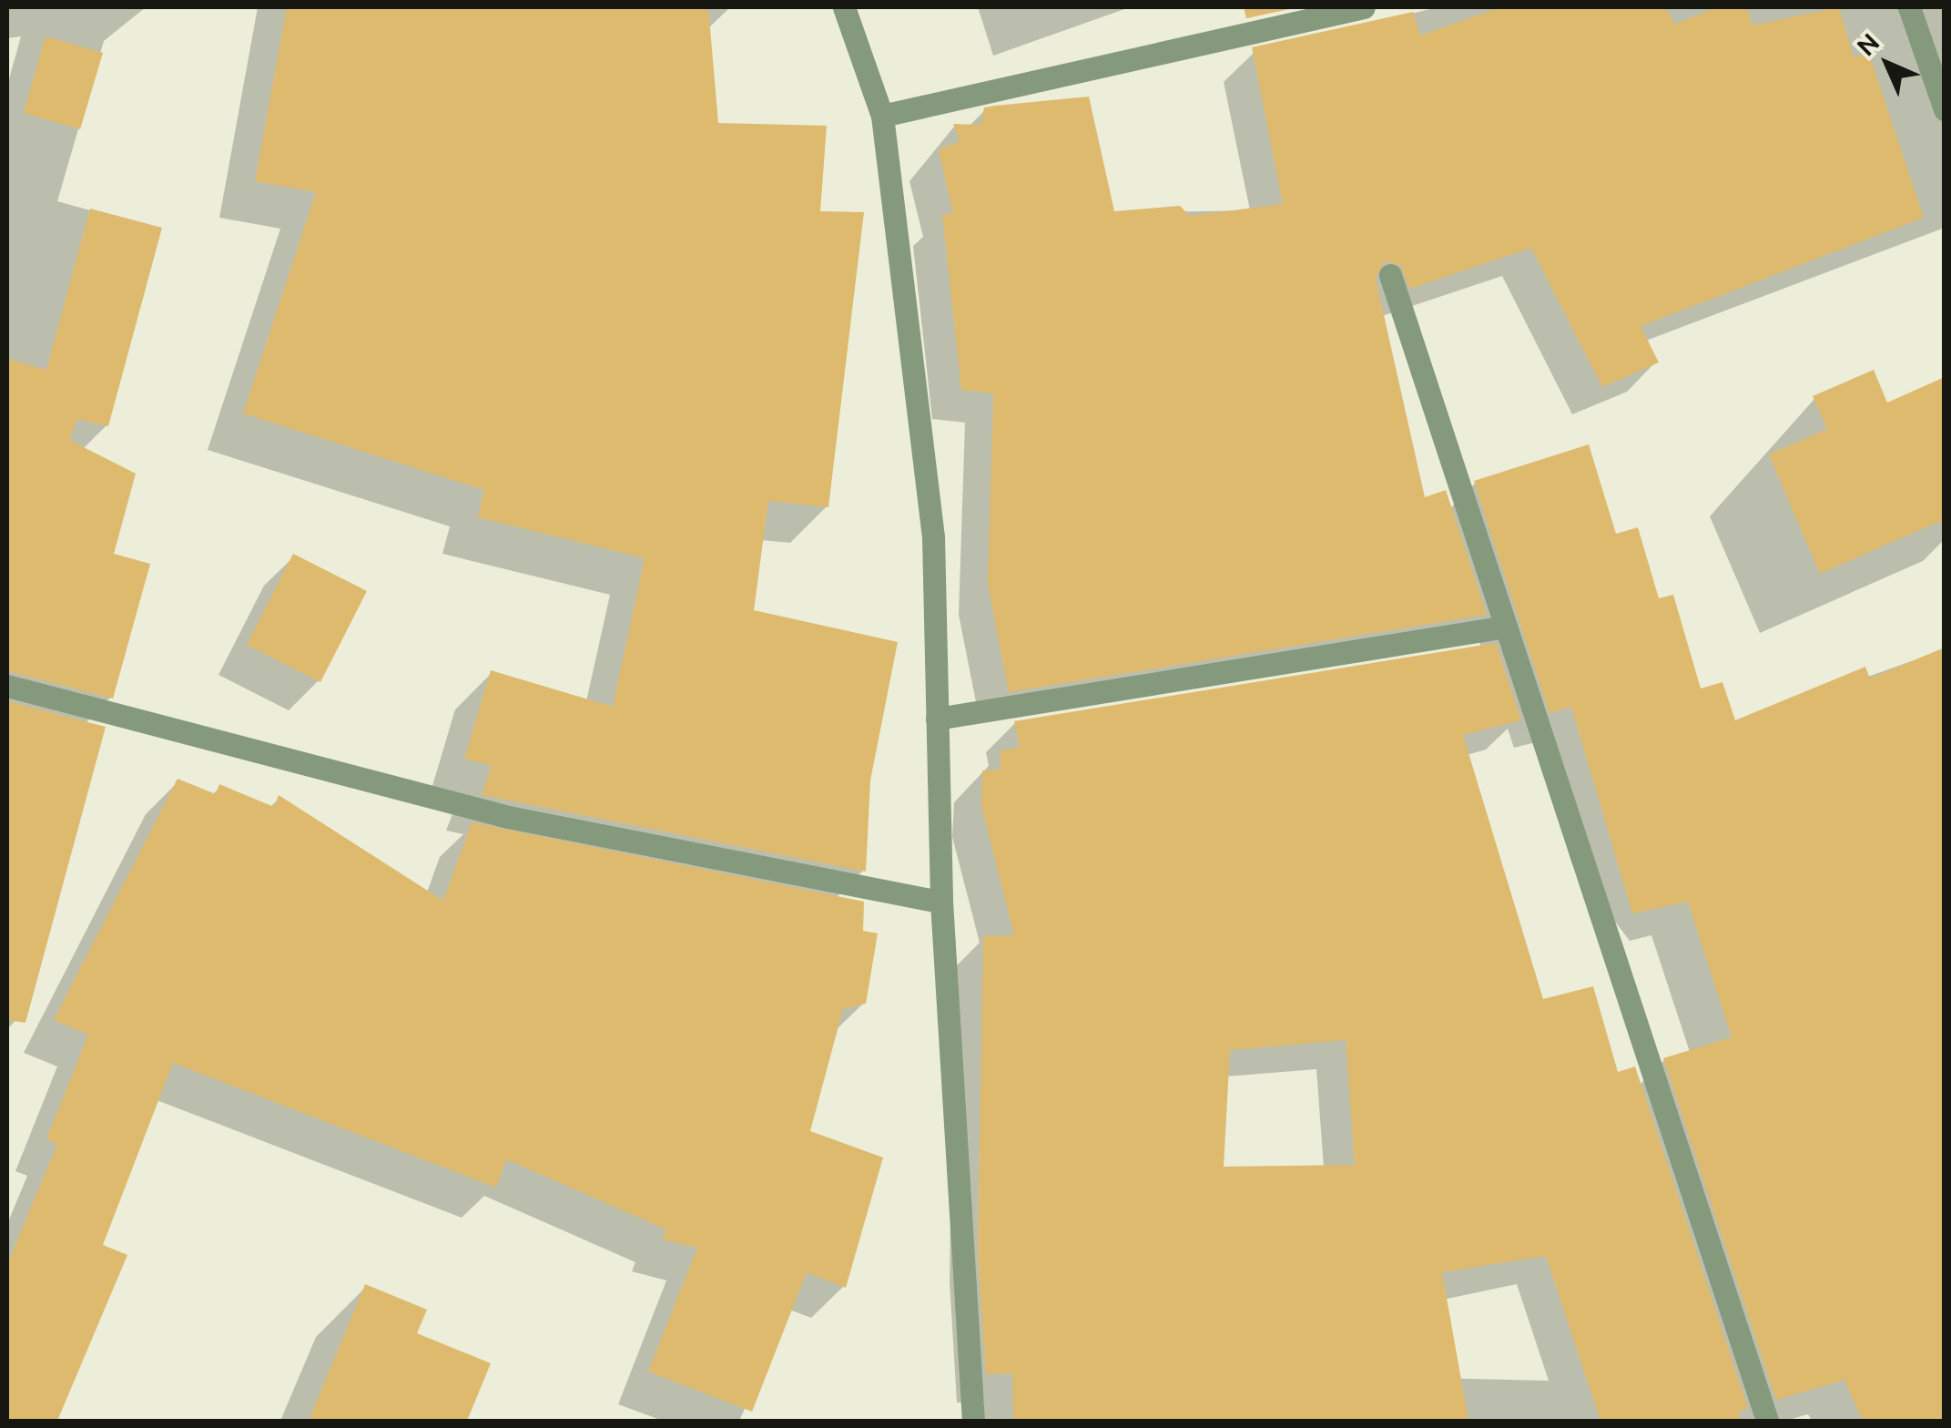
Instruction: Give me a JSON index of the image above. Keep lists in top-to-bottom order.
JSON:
{
  "north": "top left"
}
